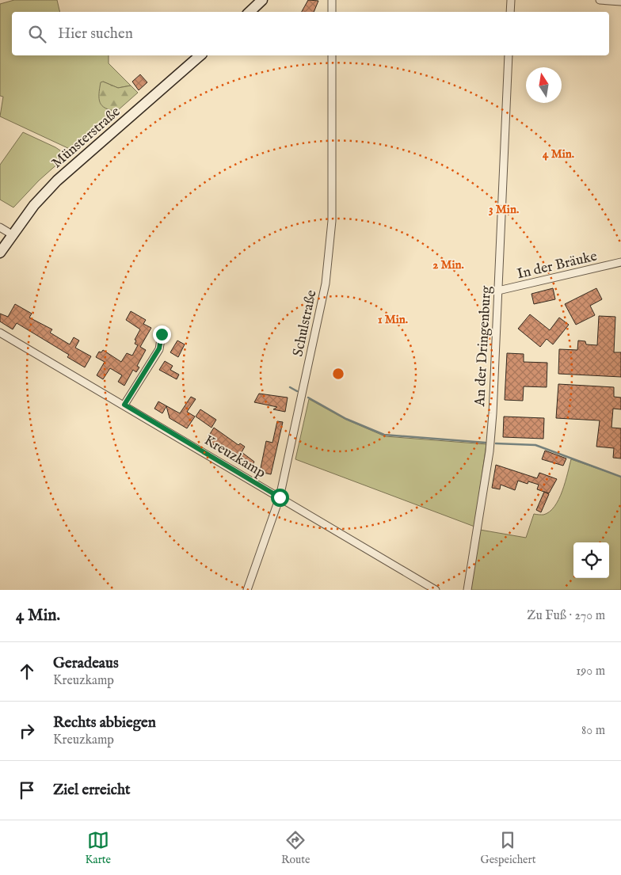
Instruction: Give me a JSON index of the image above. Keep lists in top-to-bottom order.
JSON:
{
  "streets": {
    "main road": ["Münsterstraße"],
    "street": [
      "In der Bräuke",
      "Schulstraße",
      "An der Dringenburg",
      "Kreuzkamp"
    ]
  },
  "crossings": [
    ["In der Bräuke", "An der Dringenburg"],
    ["Schulstraße", "Kreuzkamp"]
  ],
  "north": "top",
  "page": {
    "search": "Hier suchen",
    "heading": ["4 Min.", "Zu Fuß · 270 m"],
    "list": [
      ["Geradeaus", "Kreuzkamp", "190 m"],
      ["Rechts abbiegen", "Kreuzkamp", "80 m"],
      "Ziel erreicht"
    ],
    "nav": ["Karte", "Route", "Gespeichert"]
  },
  "rings": [
    "4 Min.",
    "3 Min.",
    "2 Min.",
    "1 Min."
  ]
}
